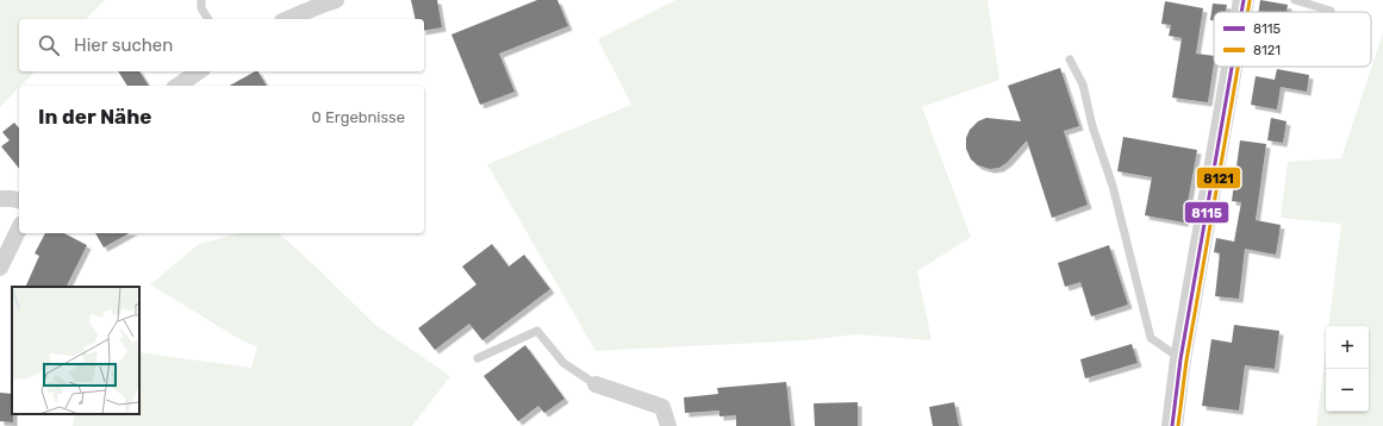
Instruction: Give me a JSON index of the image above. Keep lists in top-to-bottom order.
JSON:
{
  "lines": ["transit line 8115", "transit line 8121"],
  "legend": ["8115", "8121"],
  "page": {
    "search": "Hier suchen",
    "heading": ["In der Nähe", "0 Ergebnisse"],
    "map_buttons": ["+", "−"]
  }
}
